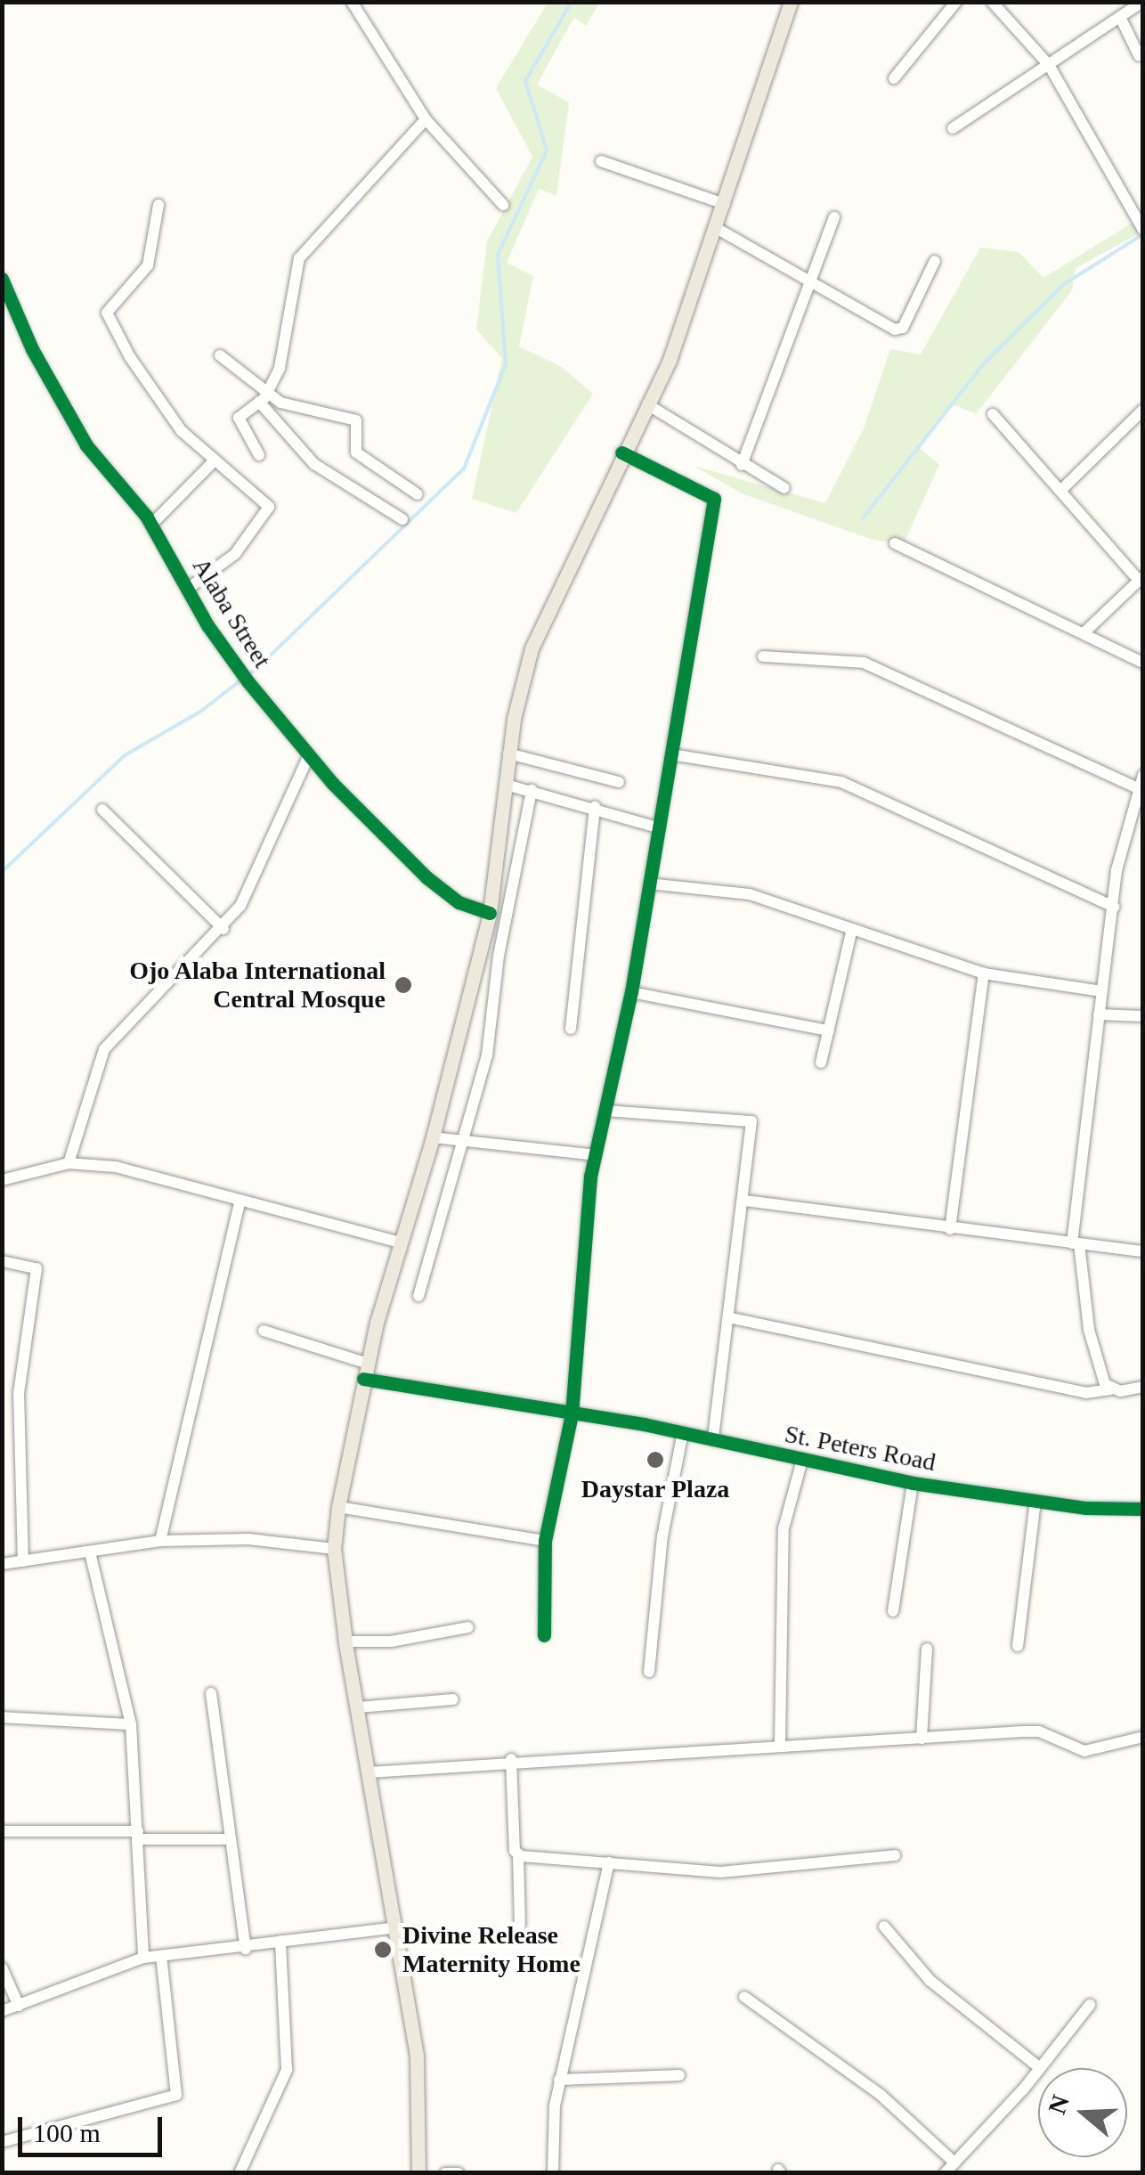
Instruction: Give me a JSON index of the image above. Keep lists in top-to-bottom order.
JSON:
{
  "streets": {
    "street": ["Alaba Street", "St. Peters Road"]
  },
  "places": ["Ojo Alaba International Central Mosque", "Daystar Plaza", "Divine Release Maternity Home"],
  "scale_bar": "100 m",
  "north": "left"
}
